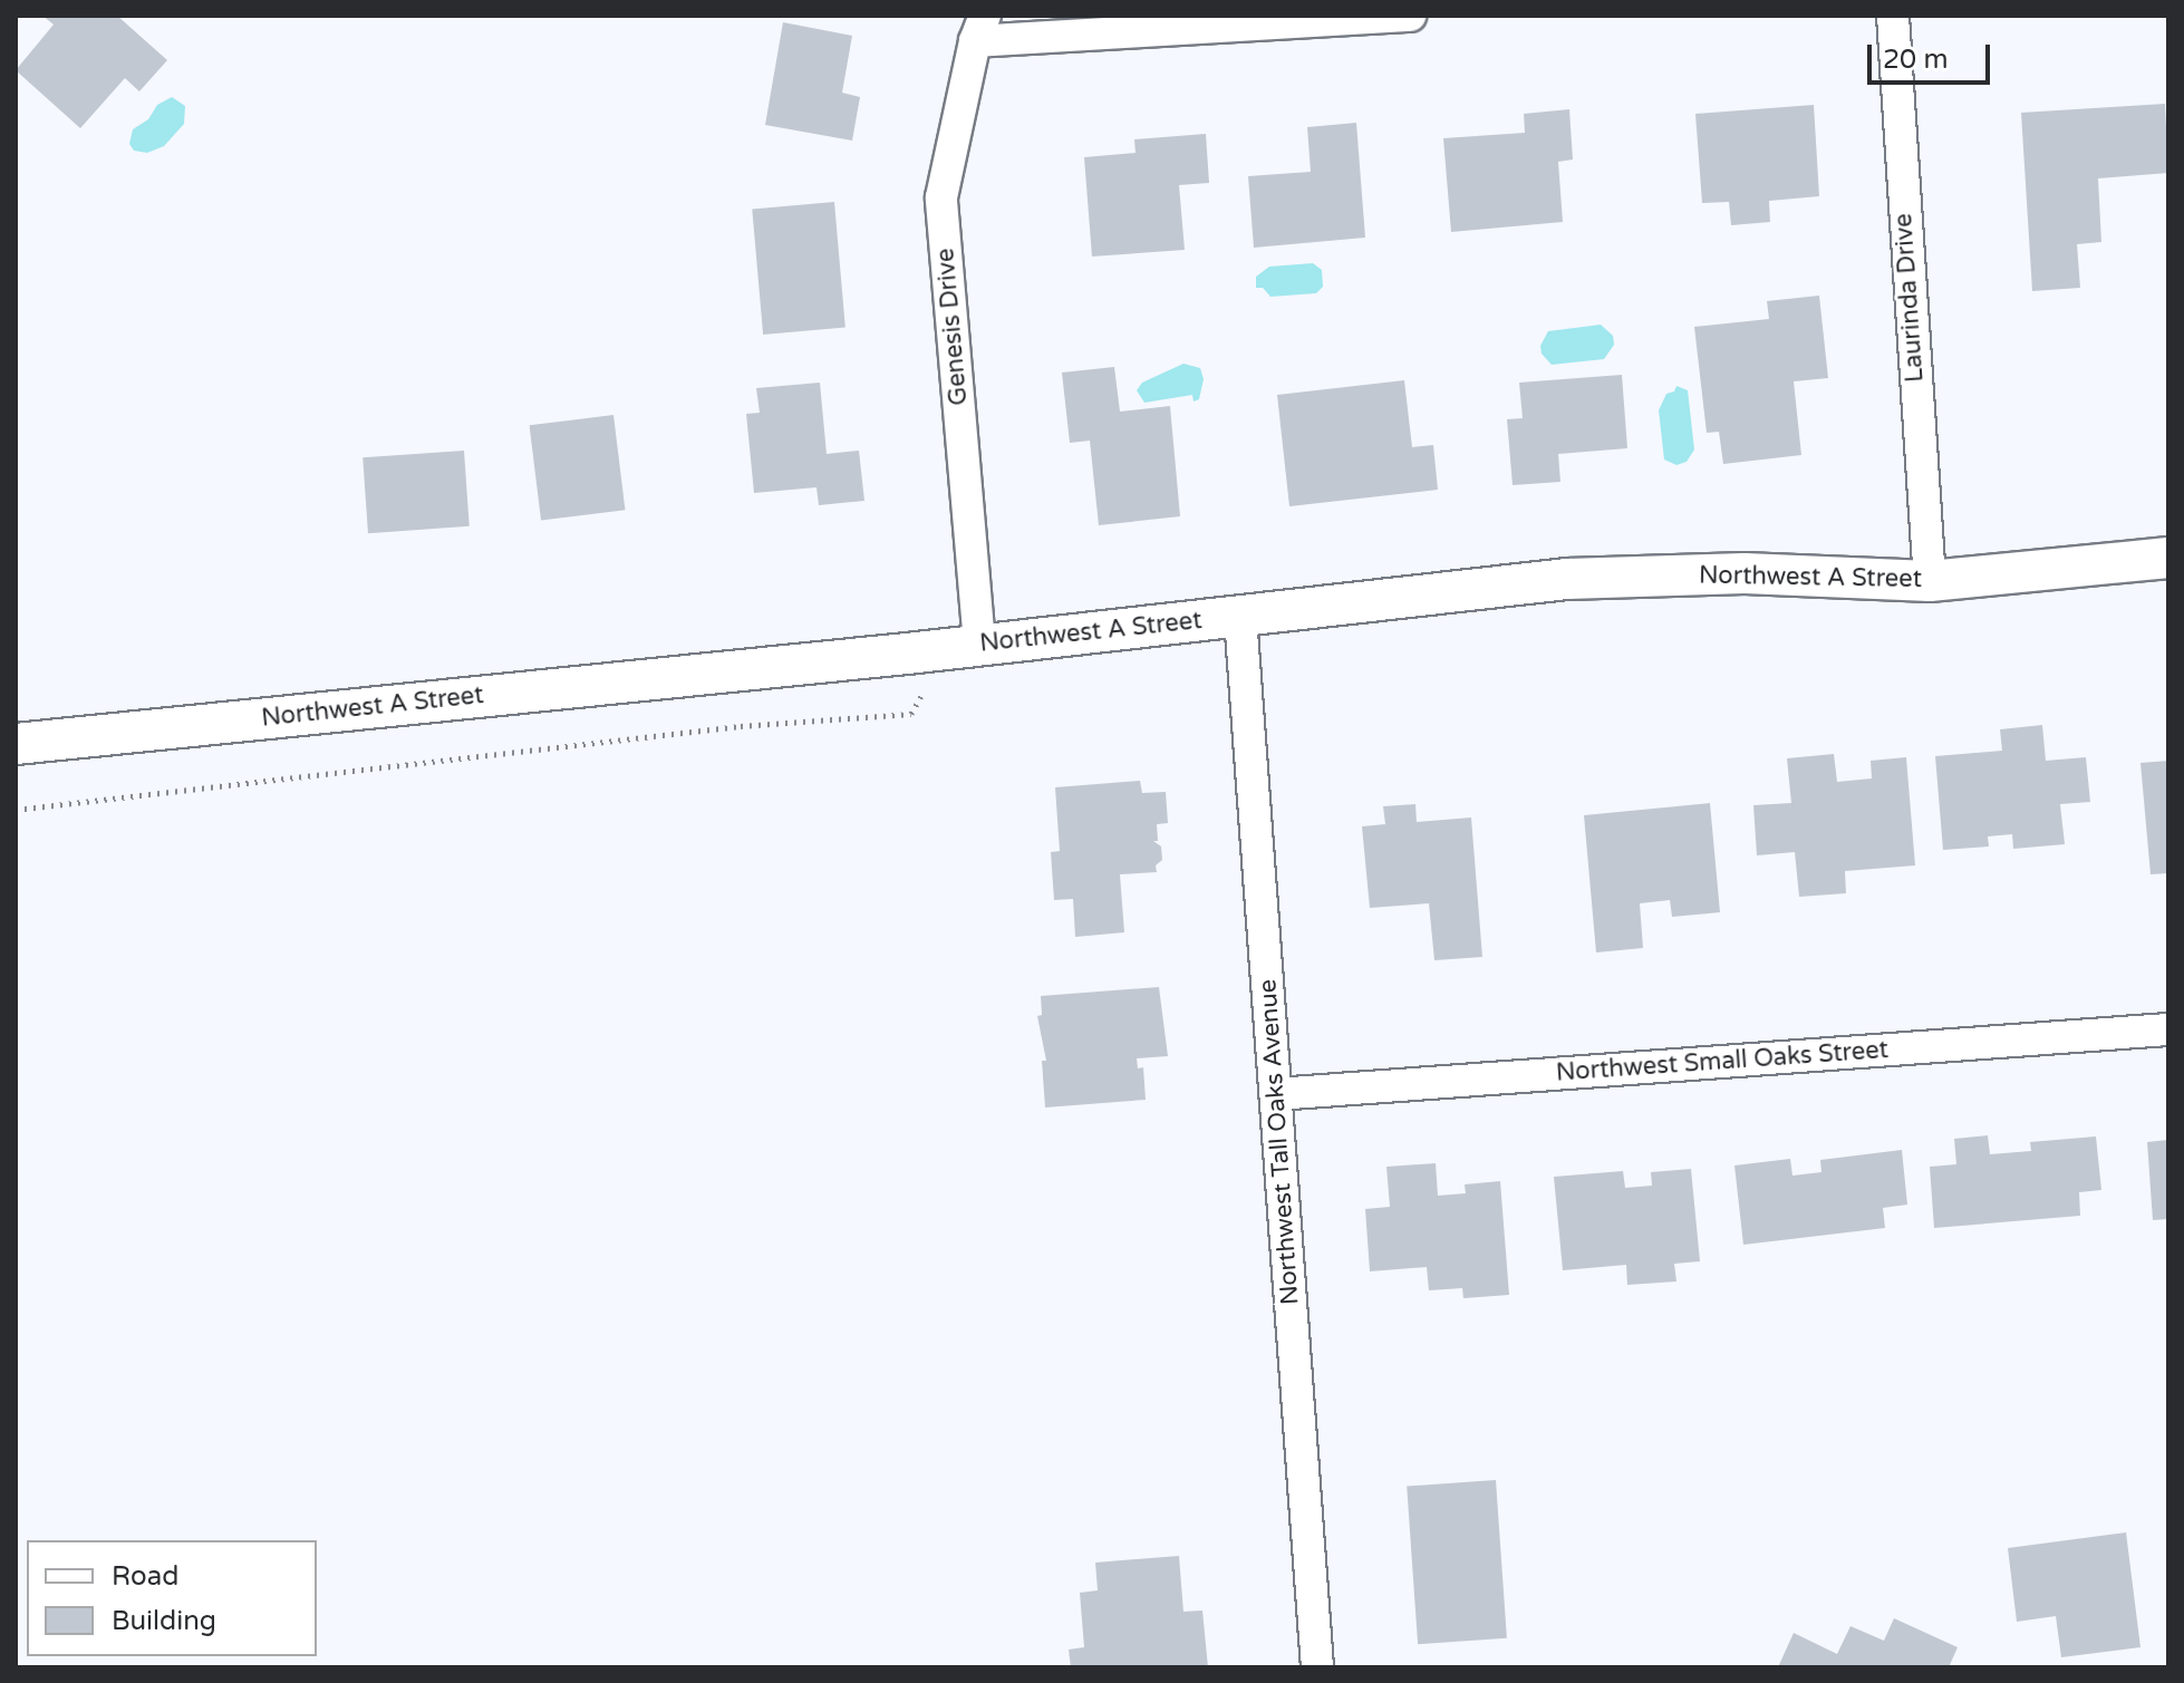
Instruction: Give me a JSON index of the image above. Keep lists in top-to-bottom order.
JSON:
{
  "streets": {
    "street": [
      "Laurinda Drive",
      "Genesis Drive",
      "Northwest A Street",
      "Northwest Small Oaks Street",
      "Northwest Tall Oaks Avenue"
    ]
  },
  "crossings": [
    ["Laurinda Drive", "Northwest A Street"],
    ["Genesis Drive", "Northwest A Street"],
    ["Northwest A Street", "Northwest Tall Oaks Avenue"],
    ["Northwest Small Oaks Street", "Northwest Tall Oaks Avenue"]
  ],
  "legend": ["Road", "Building"],
  "scale_bar": "20 m"
}
